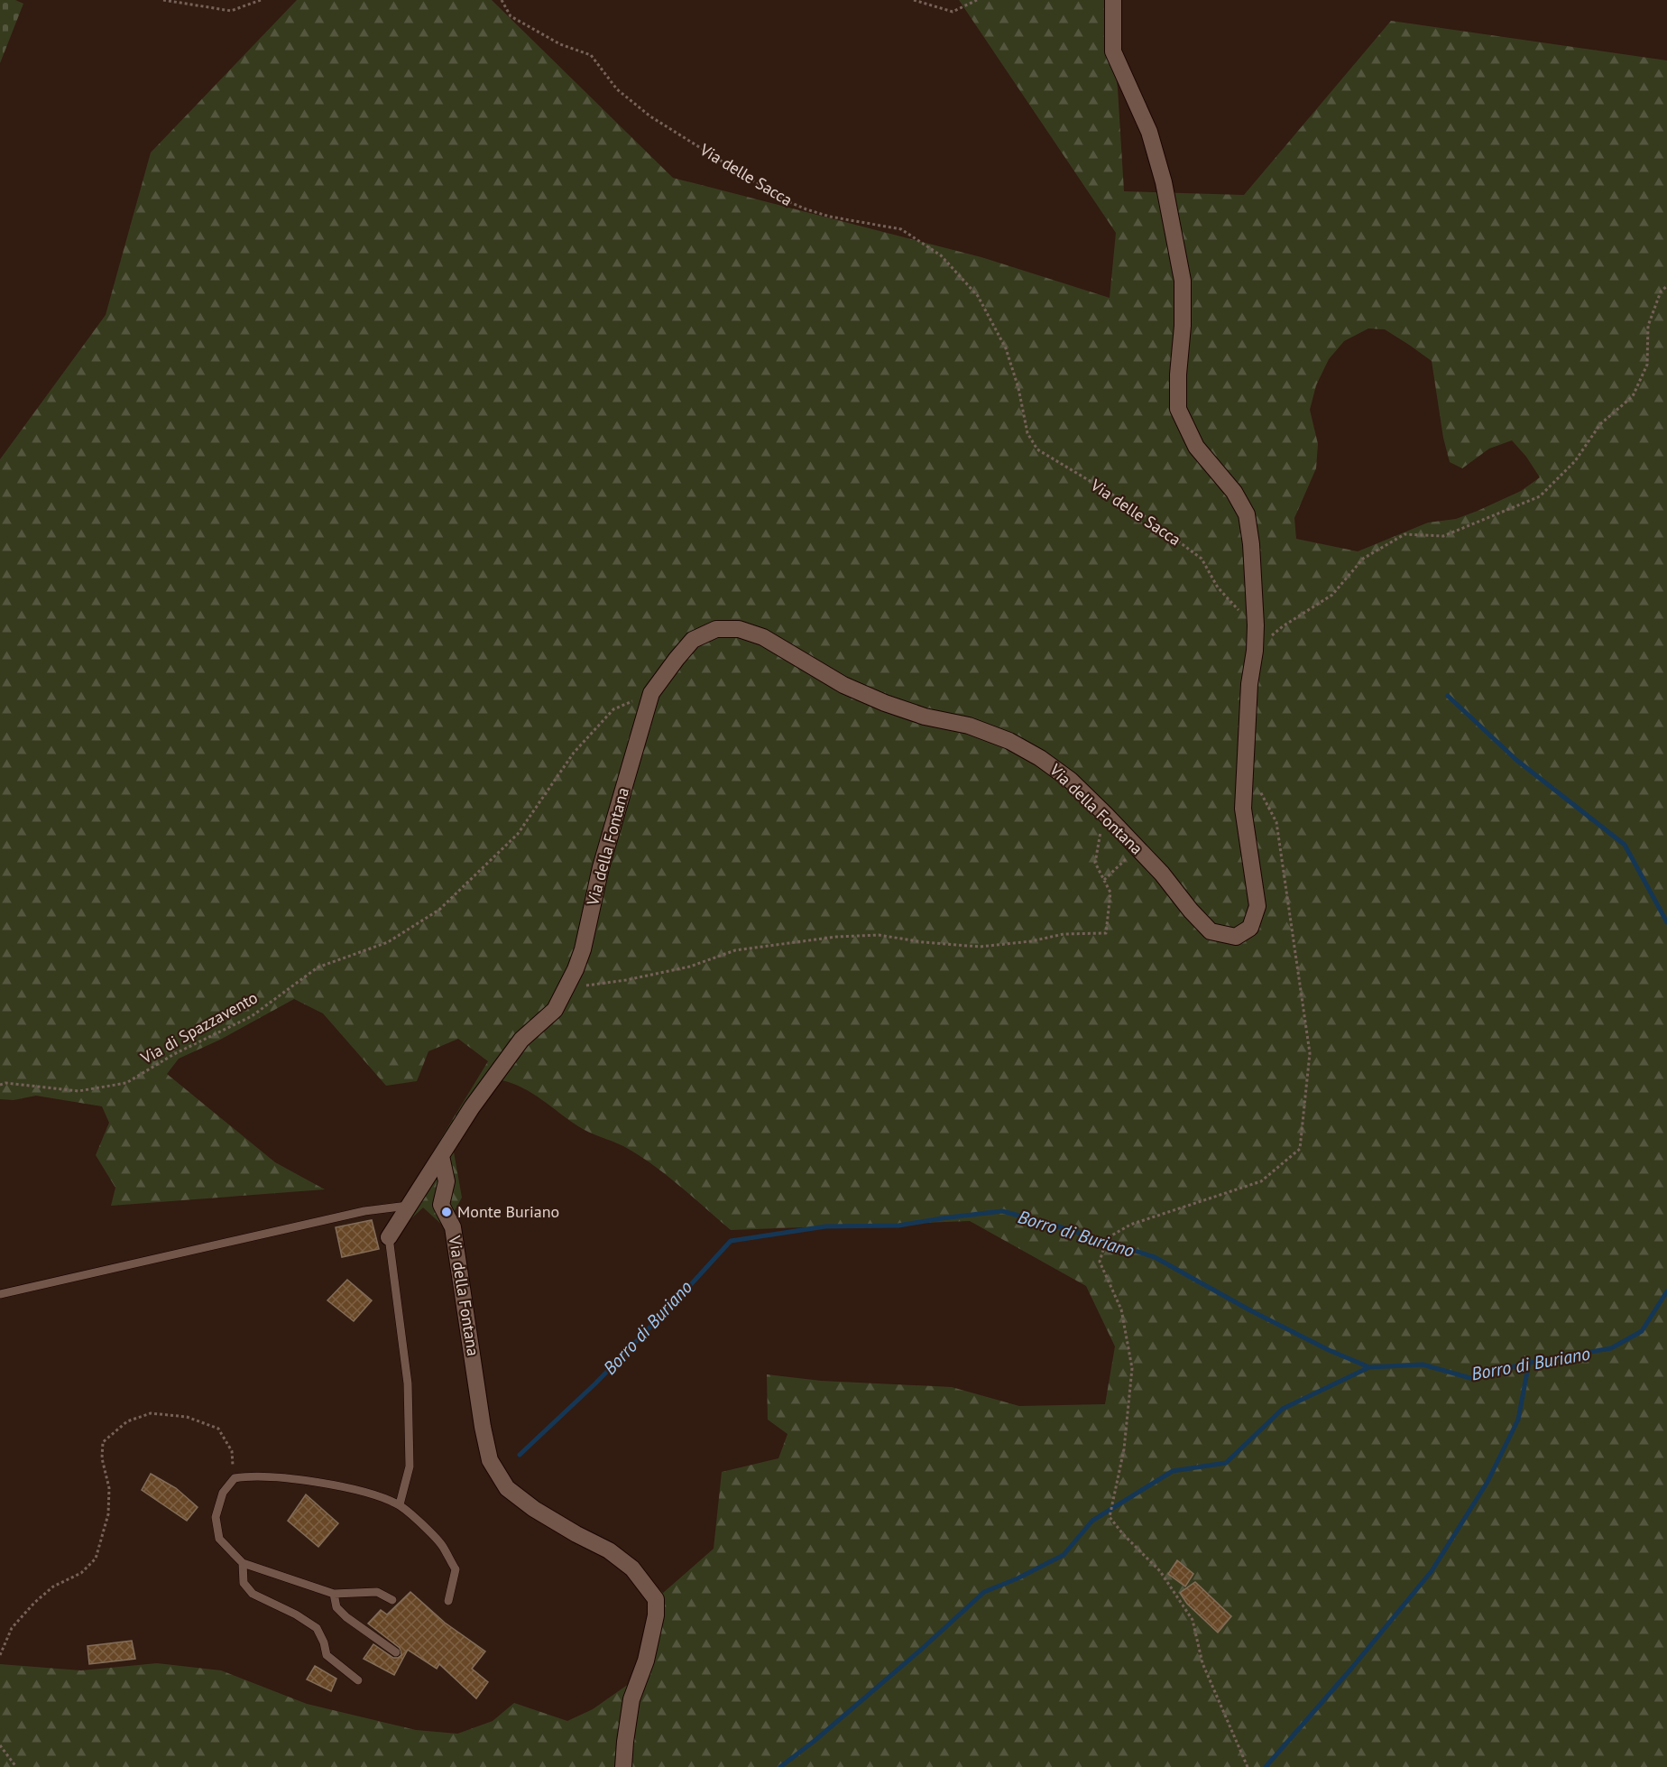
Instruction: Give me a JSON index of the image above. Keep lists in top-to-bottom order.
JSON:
{
  "streets": {
    "street": ["Via della Fontana"],
    "path": ["Via delle Sacca", "Via di Spazzavento"]
  },
  "crossings": [
    ["Via delle Sacca", "Via della Fontana"],
    ["Via della Fontana", "Via di Spazzavento"]
  ],
  "water": ["Borro di Buriano"],
  "places": ["Monte Buriano"]
}
